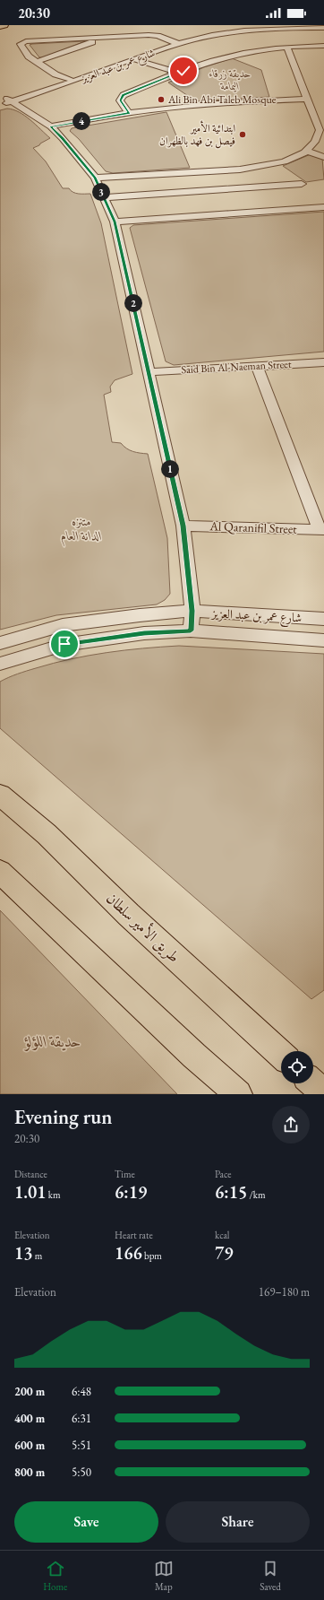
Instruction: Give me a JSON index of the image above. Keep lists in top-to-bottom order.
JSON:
{
  "streets": {
    "main road": ["طريق الأمير سلطان"],
    "street": ["شارع عمر بن عبد العزيز", "Said Bin Al-Naeman Street", "Al Qaranifil Street"]
  },
  "parks": ["حديقة زرقاء اليمامة", "متنزه الدانة العام", "حديقة اللؤلؤ"],
  "places": ["Ali Bin Abi Taleb Mosque", "ابتدائية الأمير فيصل بن فهد بالظهران"],
  "page": {
    "status": "20:30",
    "pins": [
      "4",
      "3",
      "2",
      "1"
    ],
    "heading": ["Evening run", "20:30"],
    "stats": [
      ["Distance", "1.01 km"],
      ["Time", "6:19"],
      ["Pace", "6:15 /km"],
      ["Elevation", "13 m"],
      ["Heart rate", "166 bpm"],
      ["kcal", "79"]
    ],
    "chart": ["Elevation", "169–180 m"],
    "list": [
      {
        "name": "200 m",
        "note": "6:48"
      },
      {
        "name": "400 m",
        "note": "6:31"
      },
      {
        "name": "600 m",
        "note": "5:51"
      },
      {
        "name": "800 m",
        "note": "5:50"
      }
    ],
    "buttons": ["Save", "Share"],
    "tabs": ["Home", "Map", "Saved"]
  }
}
